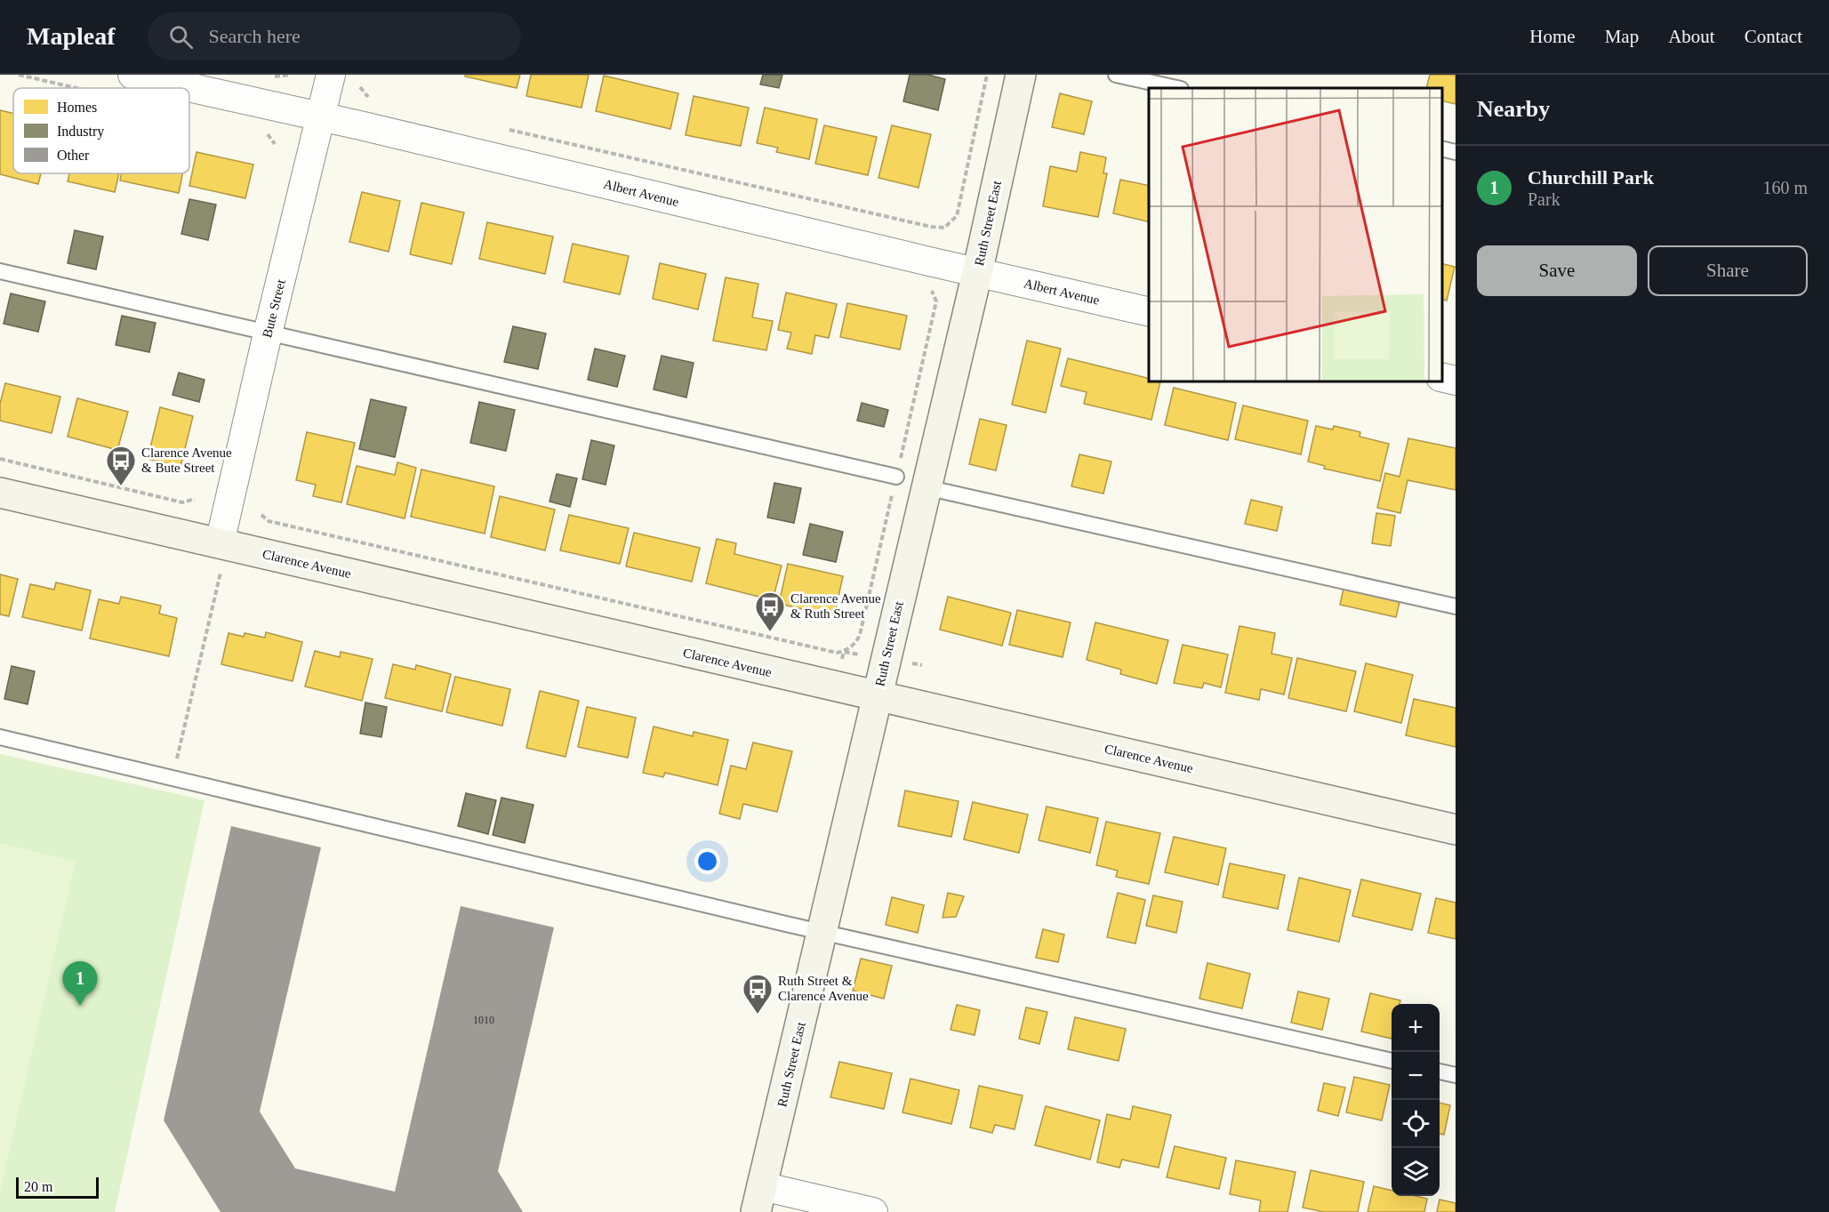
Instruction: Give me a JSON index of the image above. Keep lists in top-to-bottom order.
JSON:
{
  "streets": {
    "main road": ["Ruth Street East", "Clarence Avenue"],
    "street": ["Albert Avenue", "Bute Street"]
  },
  "crossings": [
    ["Albert Avenue", "Ruth Street East"],
    ["Albert Avenue", "Bute Street"],
    ["Ruth Street East", "Clarence Avenue"],
    ["Bute Street", "Clarence Avenue"]
  ],
  "places": {
    "bus stop": ["Clarence Avenue & Bute Street", "Clarence Avenue & Ruth Street", "Ruth Street & Clarence Avenue"]
  },
  "house_numbers": ["1010"],
  "legend": ["Homes", "Industry", "Other"],
  "scale_bar": "20 m",
  "page": {
    "header": "Mapleaf",
    "search": "Search here",
    "nav": [
      "Home",
      "Map",
      "About",
      "Contact"
    ],
    "heading": "Nearby",
    "list": [
      {
        "mark": "1",
        "name": "Churchill Park",
        "note": "Park",
        "value": "160 m"
      }
    ],
    "buttons": ["Save", "Share"],
    "pins": "1",
    "map_buttons": ["+", "−"],
    "scale": "20 m"
  }
}
